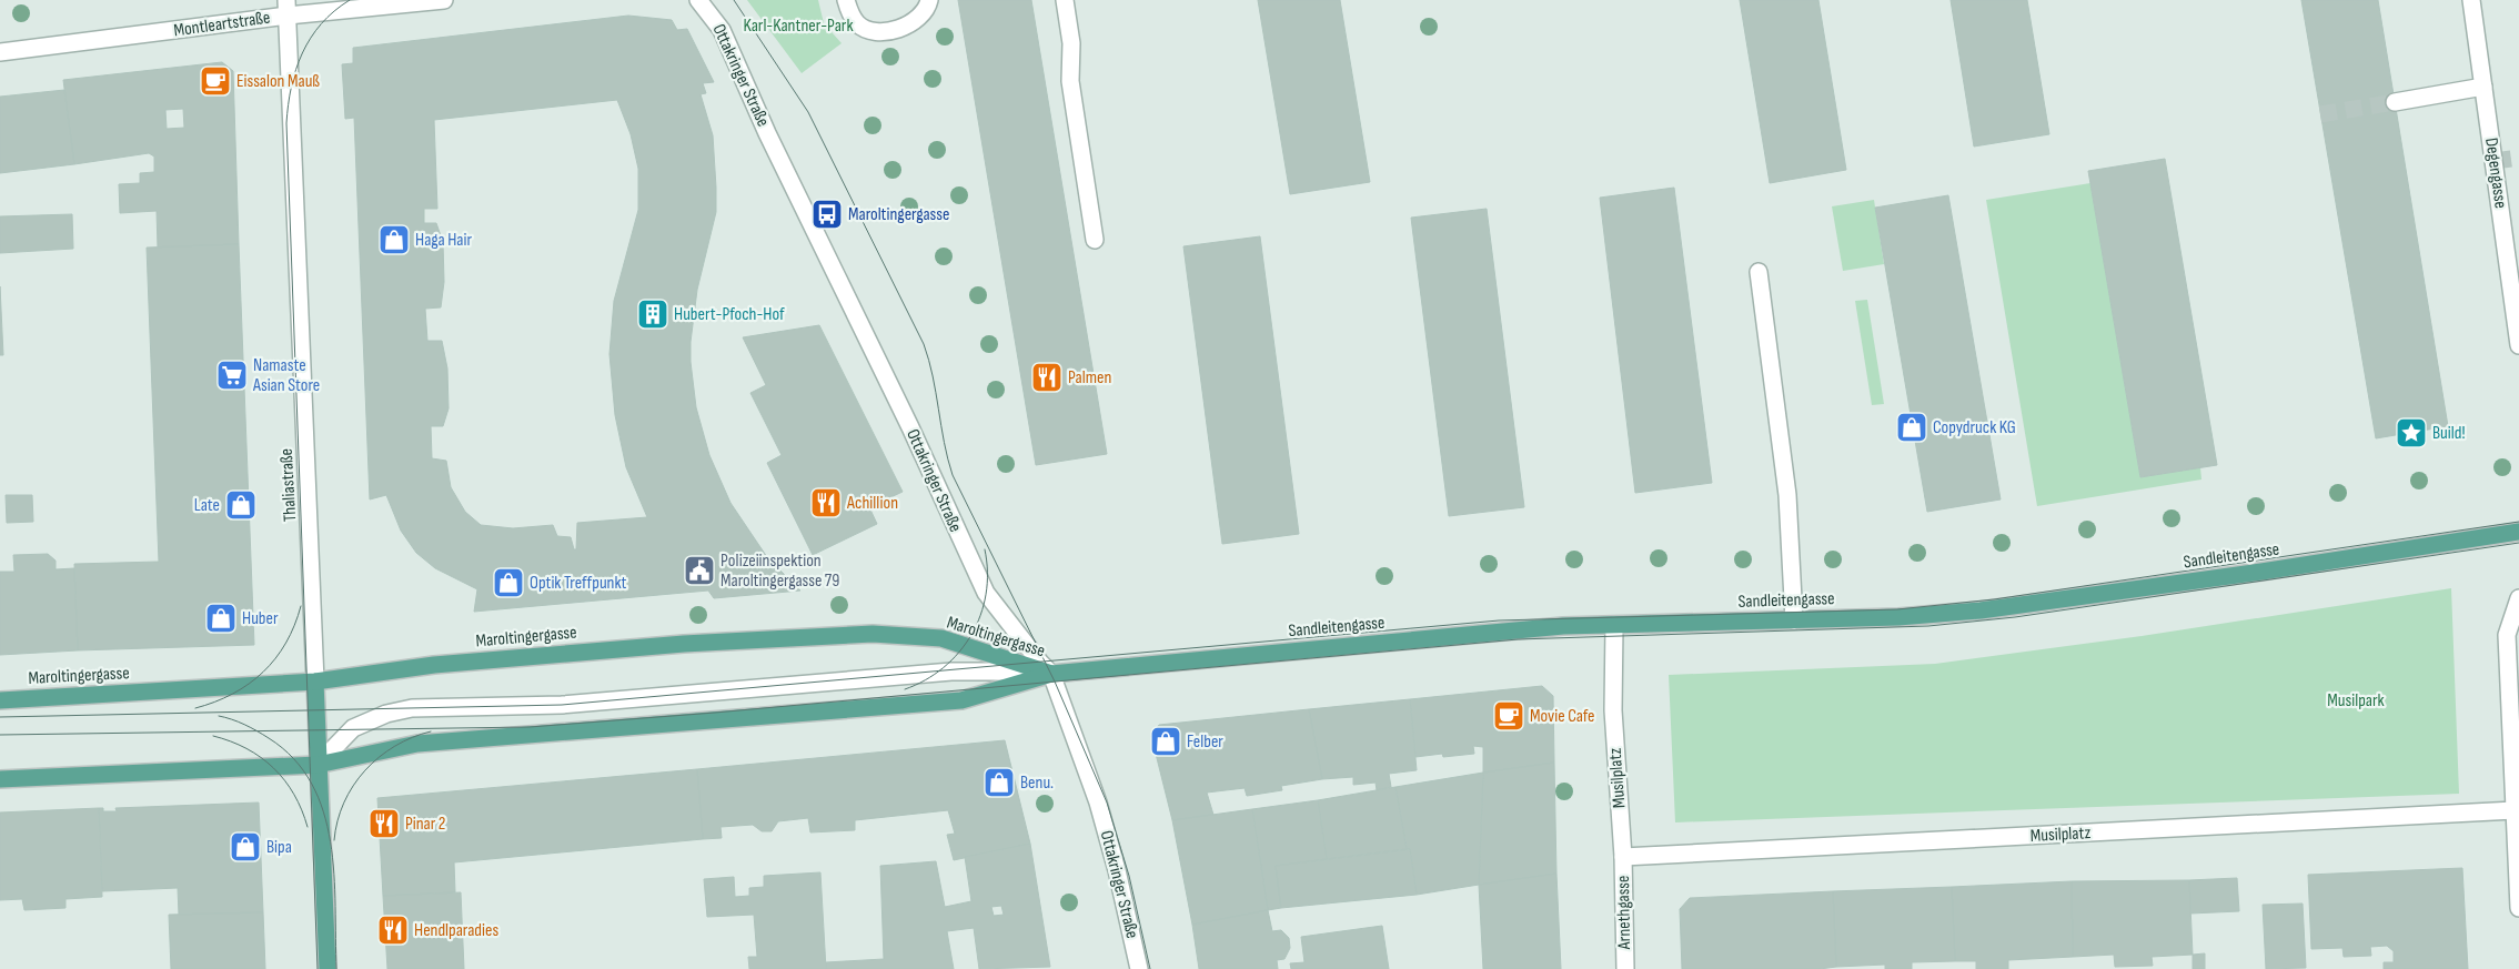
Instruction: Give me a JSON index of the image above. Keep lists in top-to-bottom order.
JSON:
{
  "streets": {
    "main road": ["Thaliastraße", "Sandleitengasse", "Maroltingergasse"],
    "street": [
      "Montleartstraße",
      "Ottakringer Straße",
      "Degengasse",
      "Musilplatz",
      "Arnethgasse"
    ]
  },
  "crossings": [
    ["Montleartstraße", "Thaliastraße"],
    ["Ottakringer Straße", "Sandleitengasse"],
    ["Ottakringer Straße", "Maroltingergasse"],
    ["Thaliastraße", "Maroltingergasse"],
    ["Sandleitengasse", "Maroltingergasse"],
    ["Sandleitengasse", "Musilplatz"],
    ["Musilplatz", "Arnethgasse"]
  ],
  "parks": ["Karl-Kantner-Park", "Musilpark"],
  "places": {
    "cafe": ["Eissalon Mauß", "Movie Cafe"],
    "bus stop": ["Maroltingergasse"],
    "shop": [
      "Haga Hair",
      "Copydruck KG",
      "Late",
      "Optik Treffpunkt",
      "Huber",
      "Felber",
      "Benu.",
      "Bipa"
    ],
    "building": ["Hubert-Pfoch-Hof"],
    "supermarket": ["Namaste Asian Store"],
    "restaurant": [
      "Palmen",
      "Achillion",
      "Pinar 2",
      "Hendlparadies"
    ],
    "place": ["Build!"],
    "public building": ["Polizeiinspektion Maroltingergasse 79"]
  }
}
